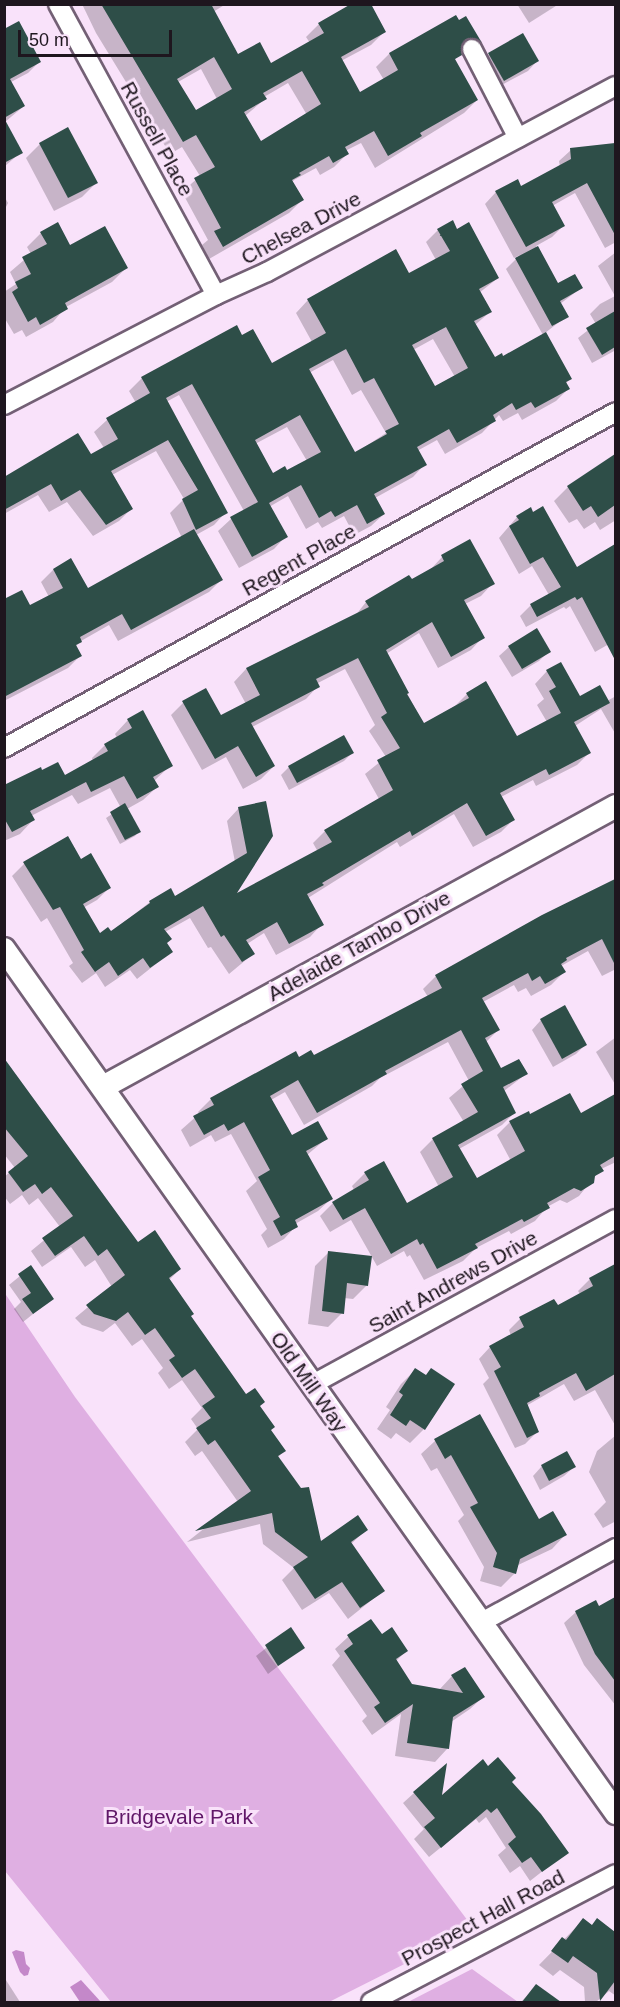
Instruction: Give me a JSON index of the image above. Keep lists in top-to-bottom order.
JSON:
{
  "streets": {
    "street": [
      "Russell Place",
      "Chelsea Drive",
      "Regent Place",
      "Adelaide Tambo Drive",
      "Saint Andrews Drive",
      "Old Mill Way",
      "Prospect Hall Road"
    ]
  },
  "crossings": [
    ["Russell Place", "Chelsea Drive"],
    ["Adelaide Tambo Drive", "Old Mill Way"],
    ["Saint Andrews Drive", "Old Mill Way"]
  ],
  "parks": ["Bridgevale Park"],
  "scale_bar": "50 m"
}
